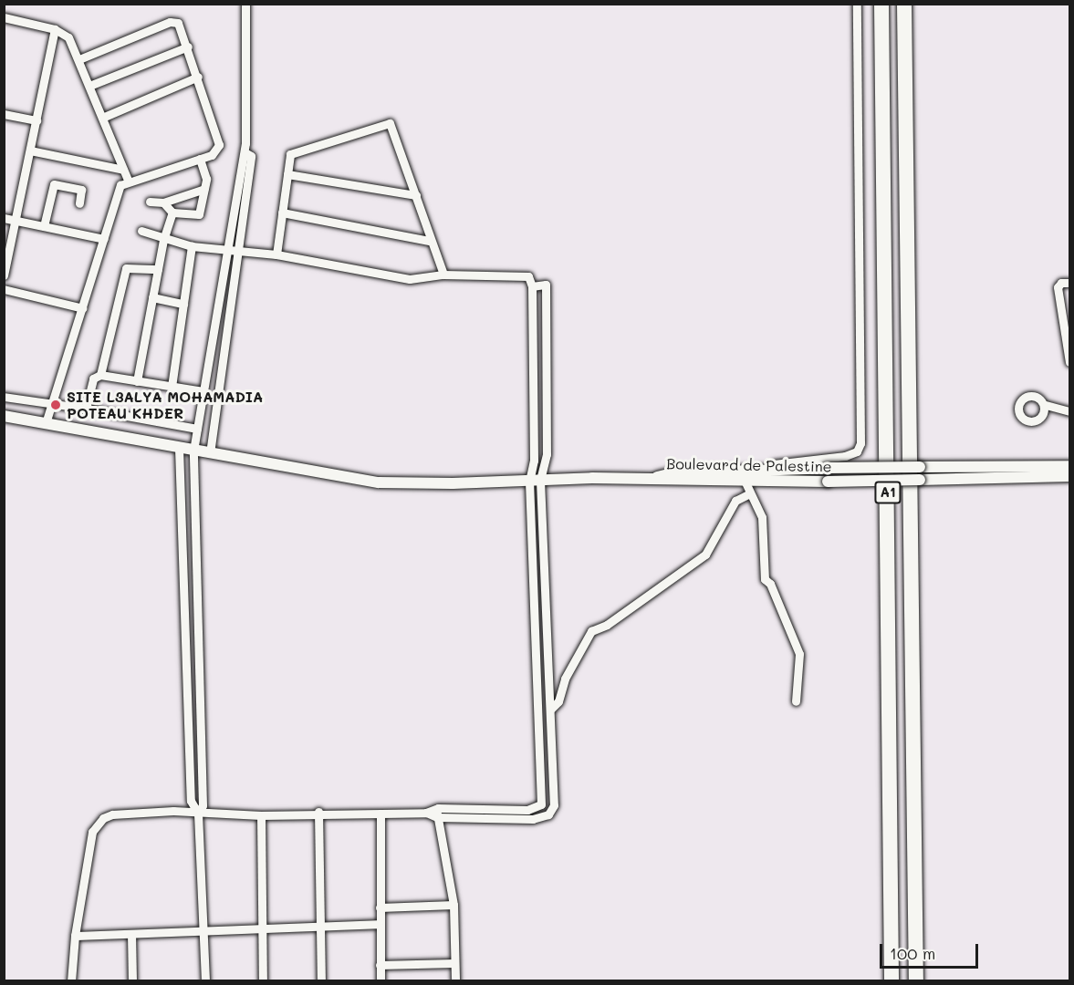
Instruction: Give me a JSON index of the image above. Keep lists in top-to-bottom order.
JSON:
{
  "streets": {
    "highway": ["A1"],
    "street": ["Boulevard de Palestine"]
  },
  "places": ["SITE L3ALYA MOHAMADIA POTEAU KHDER"],
  "scale_bar": "100 m"
}
